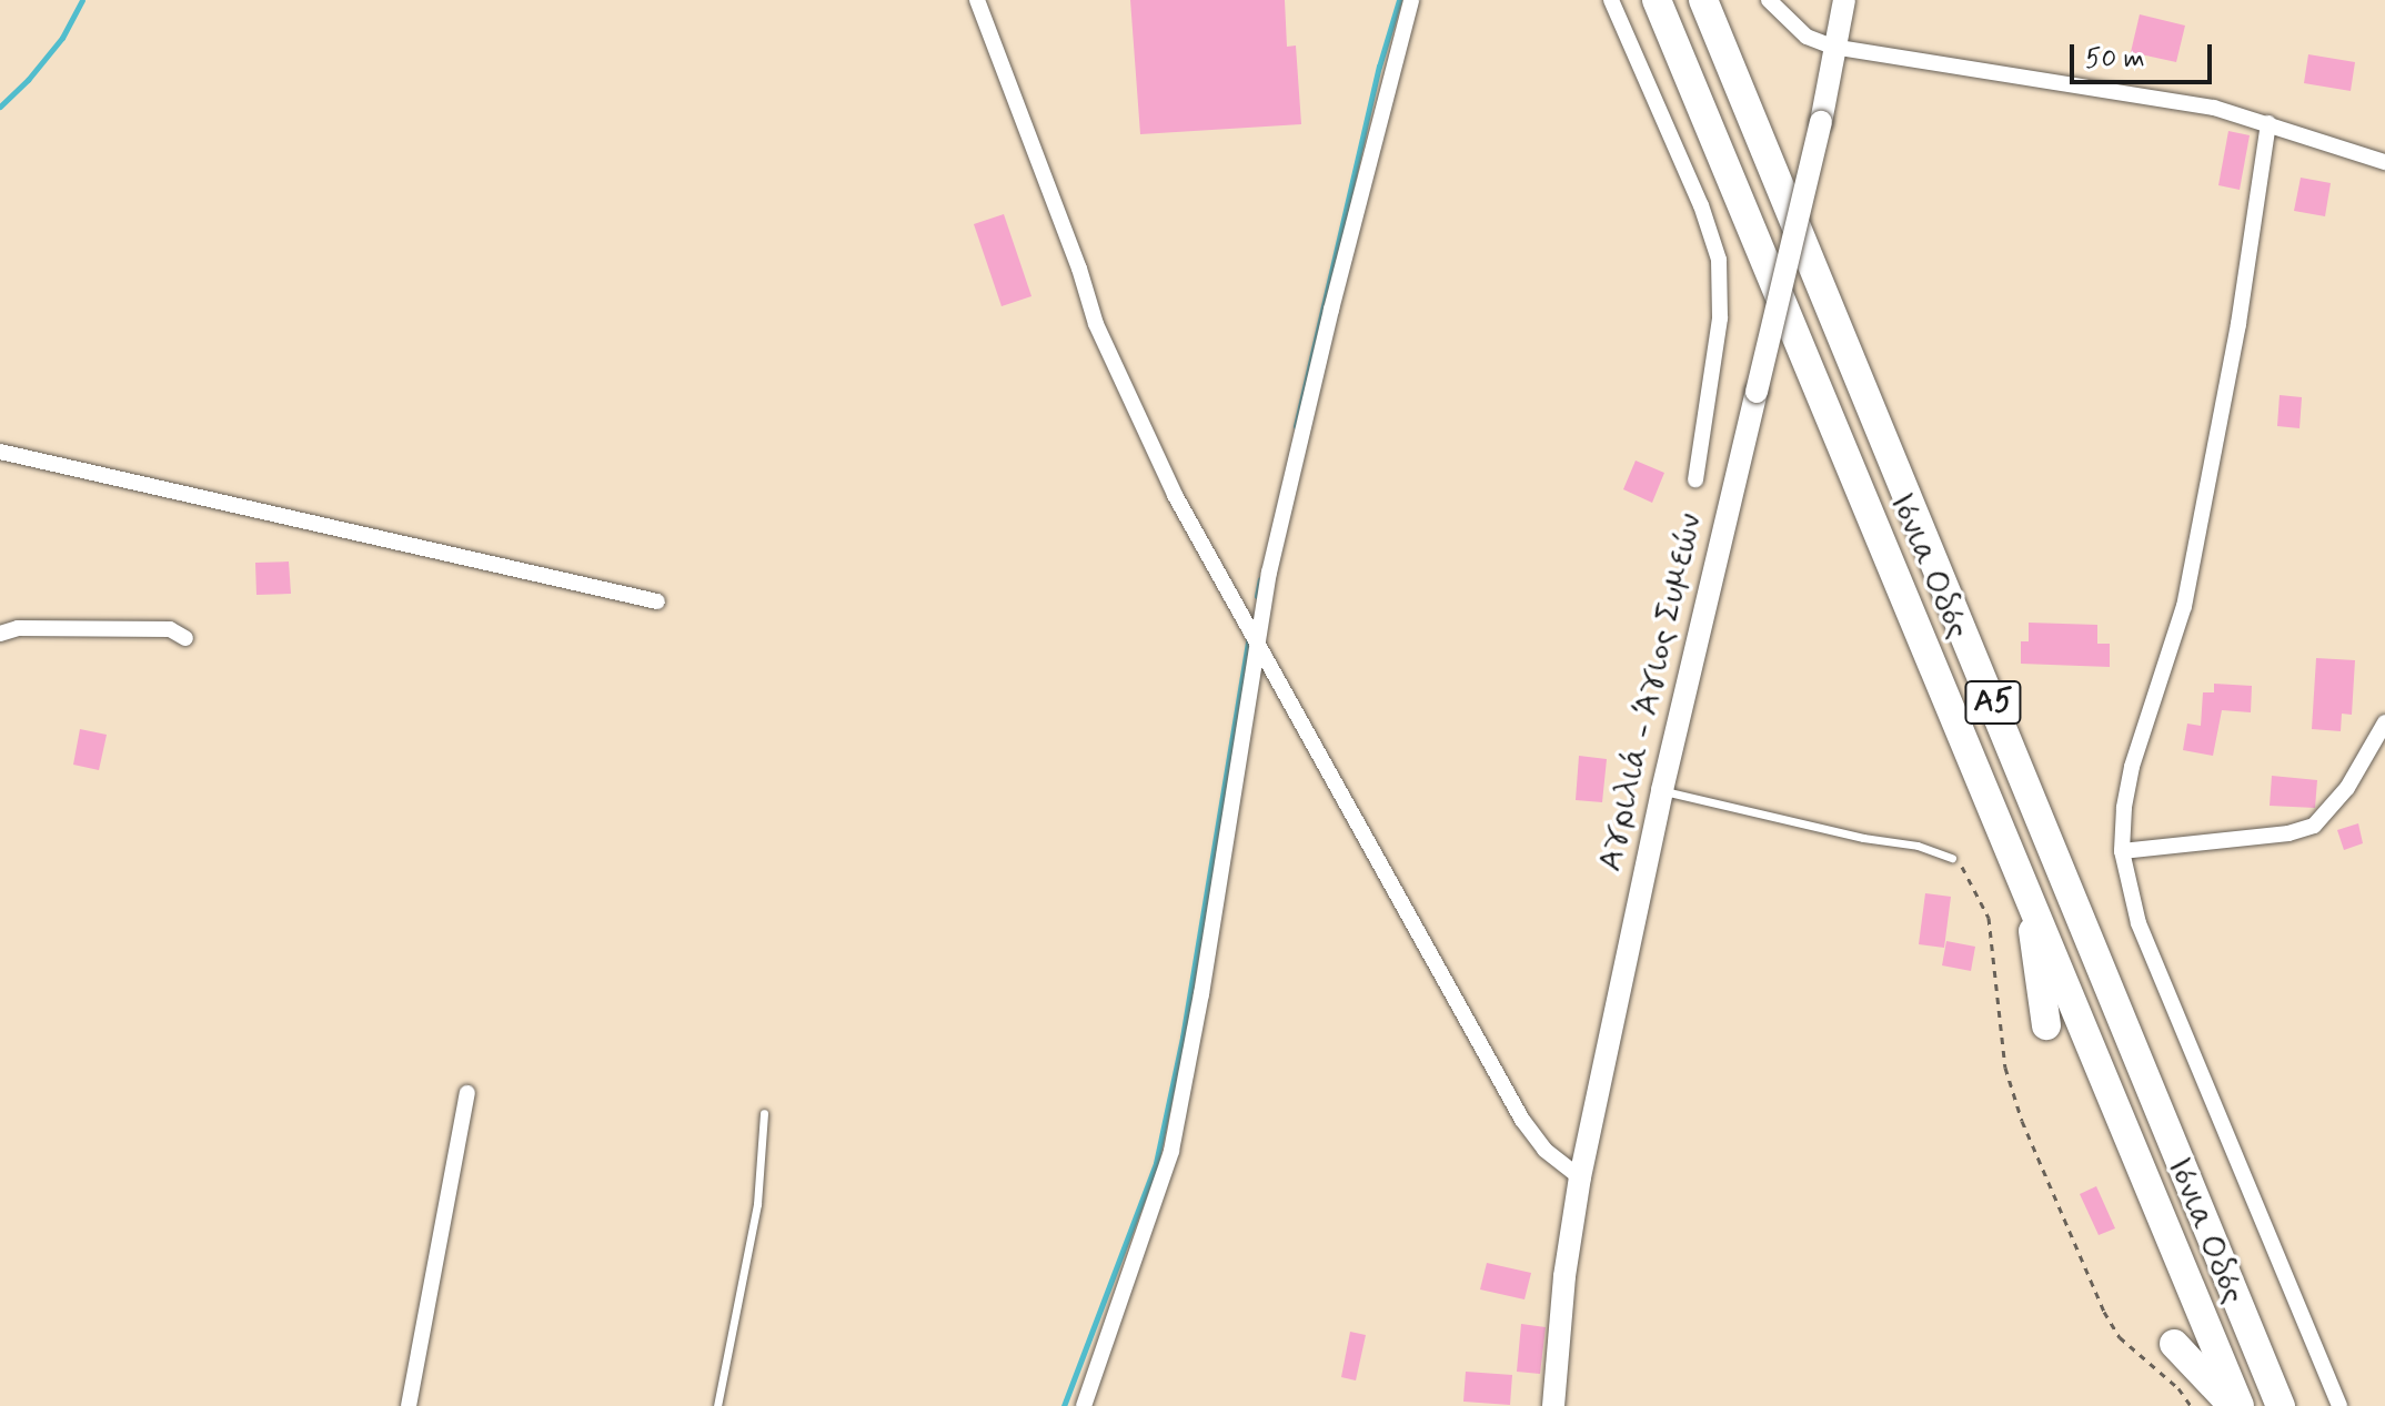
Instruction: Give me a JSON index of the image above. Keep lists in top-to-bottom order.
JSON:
{
  "streets": {
    "highway": ["Ιόνια Οδός", "Α5"],
    "main road": ["Αγριλιά - Άγιος Συμεών"]
  },
  "scale_bar": "50 m"
}
